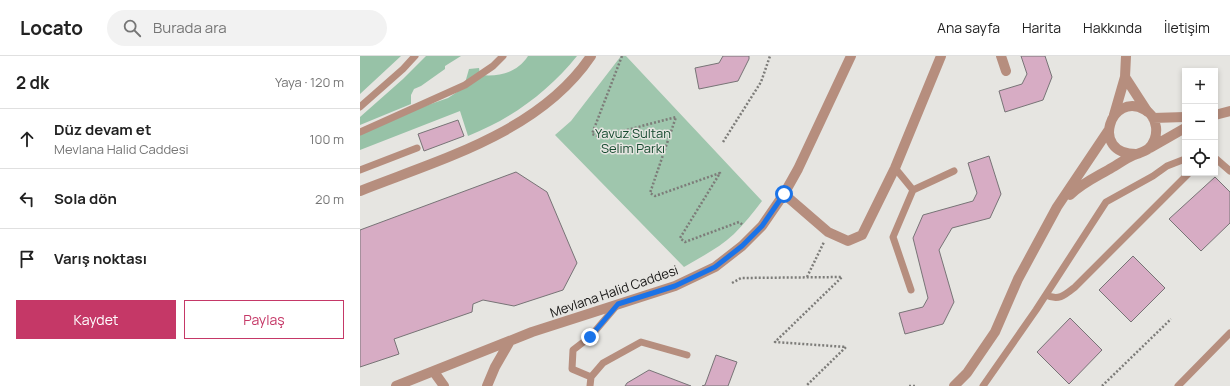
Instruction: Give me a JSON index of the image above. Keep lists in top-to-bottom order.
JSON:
{
  "streets": {
    "street": ["Mevlana Halid Caddesi"]
  },
  "parks": ["Yavuz Sultan Selim Parkı"],
  "page": {
    "header": "Locato",
    "search": "Burada ara",
    "nav": [
      "Ana sayfa",
      "Harita",
      "Hakkında",
      "İletişim"
    ],
    "heading": ["2 dk", "Yaya · 120 m"],
    "map_buttons": ["+", "−"],
    "list": [
      ["Düz devam et", "Mevlana Halid Caddesi", "100 m"],
      ["Sola dön", "20 m"],
      "Varış noktası"
    ],
    "buttons": ["Kaydet", "Paylaş"]
  }
}
